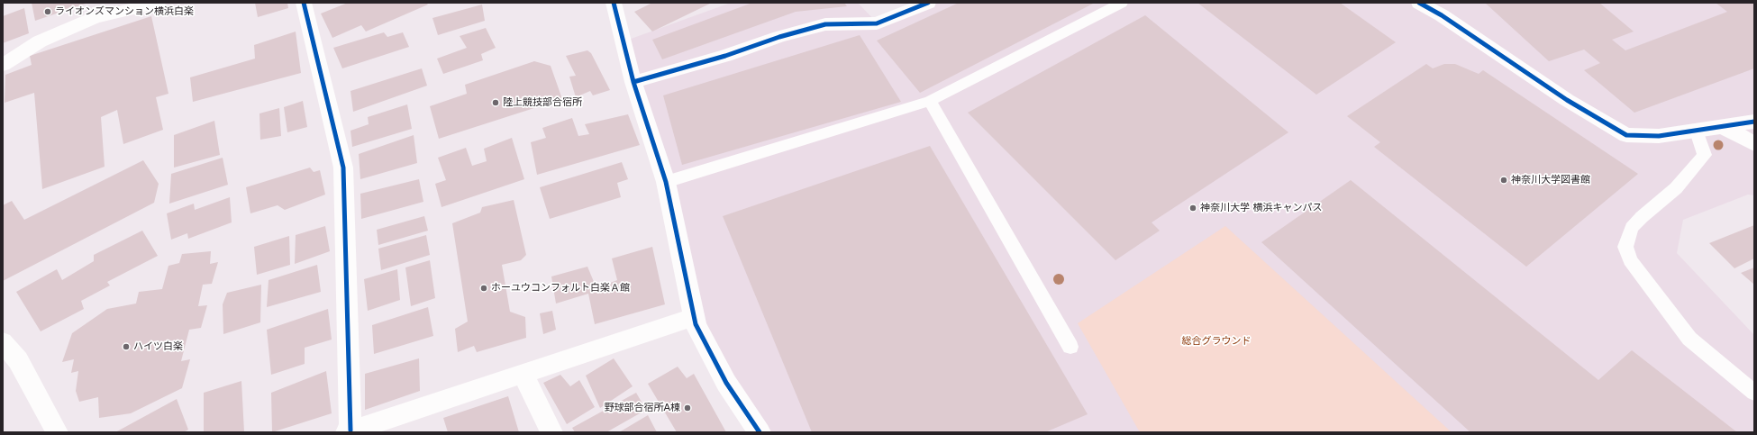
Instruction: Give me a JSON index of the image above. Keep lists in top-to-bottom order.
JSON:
{
  "parks": ["総合グラウンド"],
  "places": [
    "ライオンズマンション横浜白楽",
    "陸上競技部合宿所",
    "神奈川大学図書館",
    "神奈川大学 横浜キャンパス",
    "ホーユウコンフォルト白楽Ａ館",
    "ハイツ白楽",
    "野球部合宿所A棟"
  ]
}
